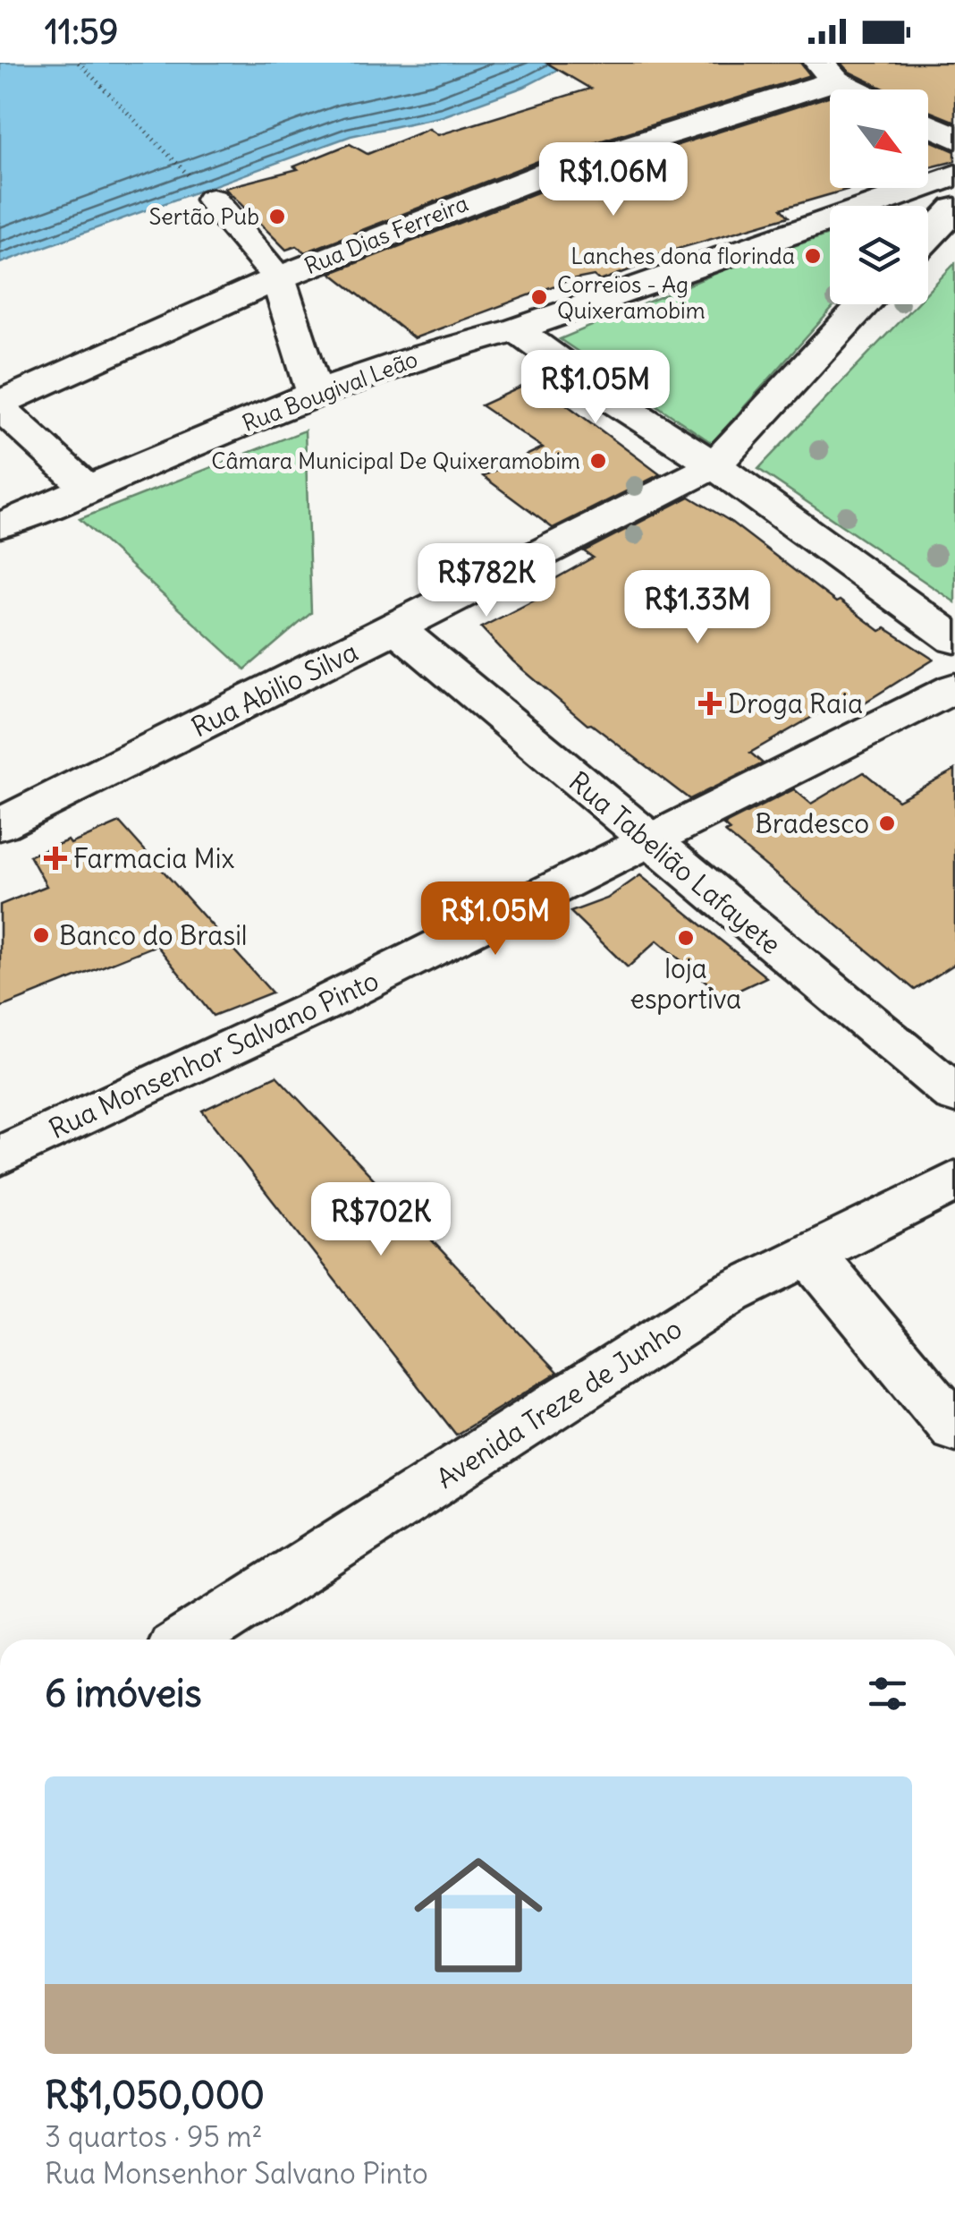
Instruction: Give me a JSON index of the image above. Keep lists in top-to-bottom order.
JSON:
{
  "streets": {
    "street": [
      "Rua Dias Ferreira",
      "Rua Bougival Leão",
      "Rua Abilio Silva",
      "Rua Tabelião Lafayete",
      "Rua Monsenhor Salvano Pinto",
      "Avenida Treze de Junho"
    ]
  },
  "crossings": [
    ["Rua Abilio Silva", "Rua Tabelião Lafayete"],
    ["Rua Tabelião Lafayete", "Rua Monsenhor Salvano Pinto"]
  ],
  "places": {
    "other": [
      "Sertão Pub",
      "Lanches dona florinda",
      "Correios - Ag Quixeramobim",
      "Câmara Municipal De Quixeramobim",
      "Bradesco",
      "Banco do Brasil",
      "loja esportiva"
    ],
    "health": ["Droga Raia", "Farmacia Mix"]
  },
  "north": "bottom right",
  "page": {
    "status": "11:59",
    "price": [
      "R$1.06M",
      "R$1.05M",
      "R$782K",
      "R$1.33M",
      "R$1.05M",
      "R$702K"
    ],
    "heading": "6 imóveis",
    "list": [
      {
        "name": "R$1,050,000",
        "note": "3 quartos · 95 m² · Rua Monsenhor Salvano Pinto"
      }
    ]
  }
}
